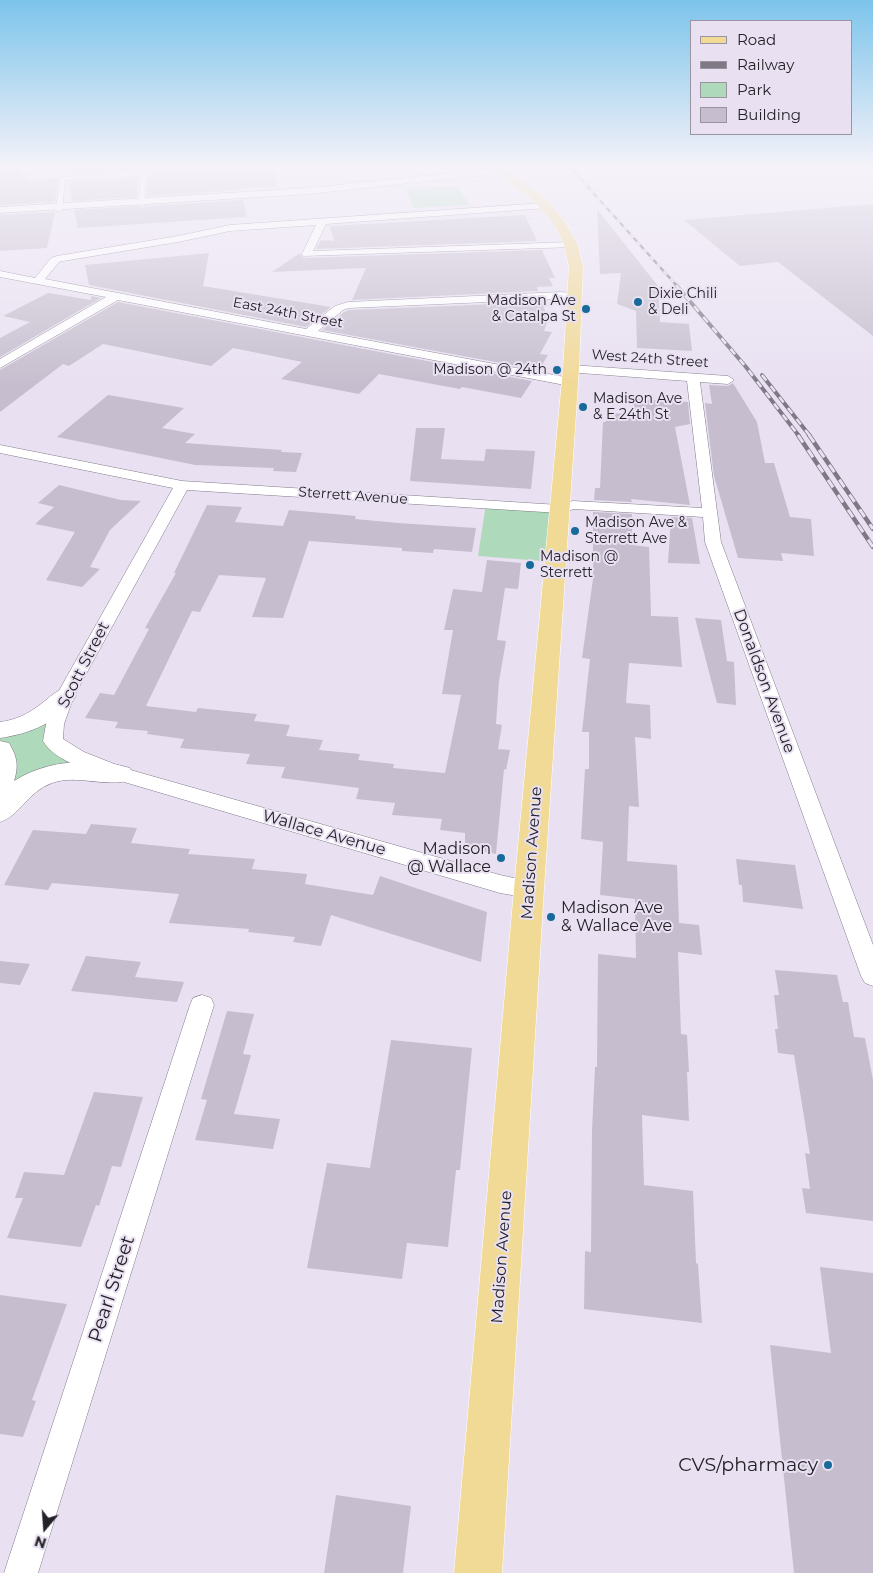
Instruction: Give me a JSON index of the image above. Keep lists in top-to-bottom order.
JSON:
{
  "streets": {
    "main road": ["Madison Avenue"],
    "street": [
      "East 24th Street",
      "West 24th Street",
      "Sterrett Avenue",
      "Scott Street",
      "Donaldson Avenue",
      "Wallace Avenue",
      "Pearl Street"
    ]
  },
  "crossings": [
    ["East 24th Street", "West 24th Street"],
    ["East 24th Street", "Madison Avenue"],
    ["West 24th Street", "Donaldson Avenue"],
    ["West 24th Street", "Madison Avenue"],
    ["Sterrett Avenue", "Scott Street"],
    ["Sterrett Avenue", "Donaldson Avenue"],
    ["Sterrett Avenue", "Madison Avenue"],
    ["Scott Street", "Wallace Avenue"],
    ["Wallace Avenue", "Madison Avenue"]
  ],
  "places": [
    "Dixie Chili & Deli",
    "Madison Ave & Catalpa St",
    "Madison @ 24th",
    "Madison Ave & E 24th St",
    "Madison Ave & Sterrett Ave",
    "Madison @ Sterrett",
    "Madison @ Wallace",
    "Madison Ave & Wallace Ave",
    "CVS/pharmacy"
  ],
  "legend": [
    "Road",
    "Railway",
    "Park",
    "Building"
  ],
  "north": "bottom"
}
